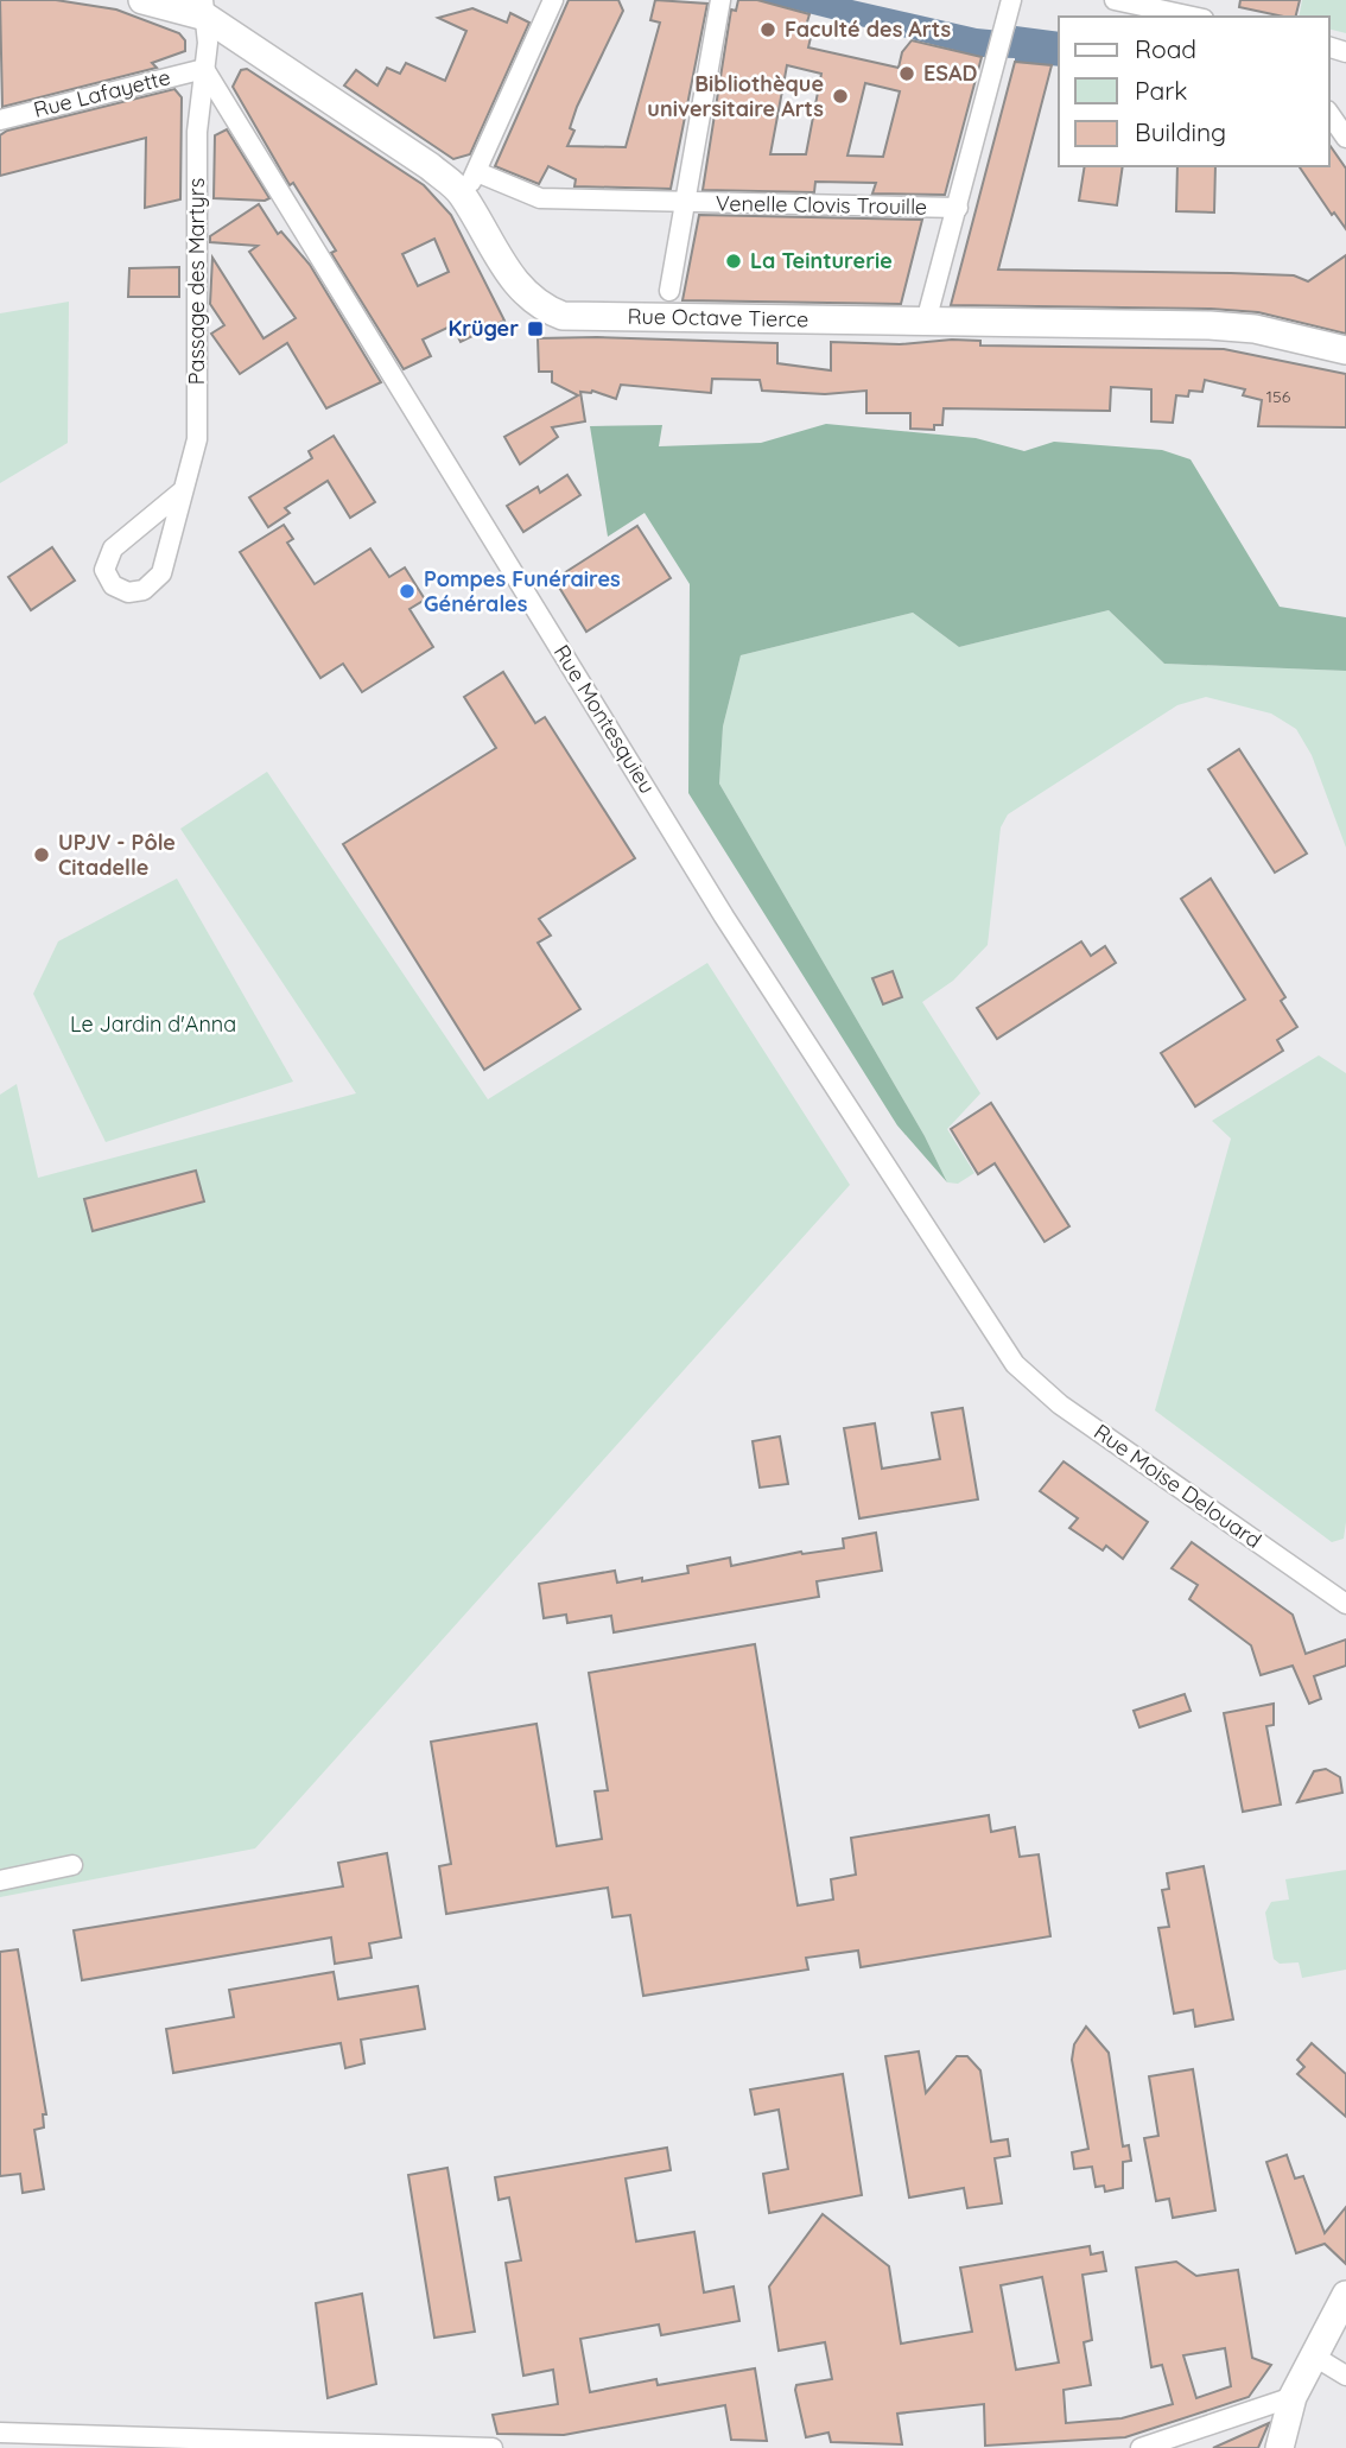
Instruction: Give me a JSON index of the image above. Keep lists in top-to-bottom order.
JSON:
{
  "streets": {
    "street": [
      "Rue Lafayette",
      "Venelle Clovis Trouille",
      "Passage des Martyrs",
      "Rue Octave Tierce",
      "Rue Montesquieu",
      "Rue Moise Delouard"
    ]
  },
  "crossings": [
    ["Rue Lafayette", "Passage des Martyrs"],
    ["Rue Lafayette", "Rue Montesquieu"],
    ["Venelle Clovis Trouille", "Rue Octave Tierce"],
    ["Passage des Martyrs", "Rue Octave Tierce"],
    ["Passage des Martyrs", "Rue Montesquieu"],
    ["Rue Montesquieu", "Rue Moise Delouard"]
  ],
  "parks": ["Le Jardin d'Anna"],
  "places": {
    "other": [
      "Faculté des Arts",
      "ESAD",
      "Bibliothèque universitaire Arts",
      "La Teinturerie",
      "Pompes Funéraires Générales",
      "UPJV - Pôle Citadelle"
    ],
    "transit": ["Krüger"]
  },
  "house_numbers": ["156"],
  "legend": ["Road", "Park", "Building"]
}
